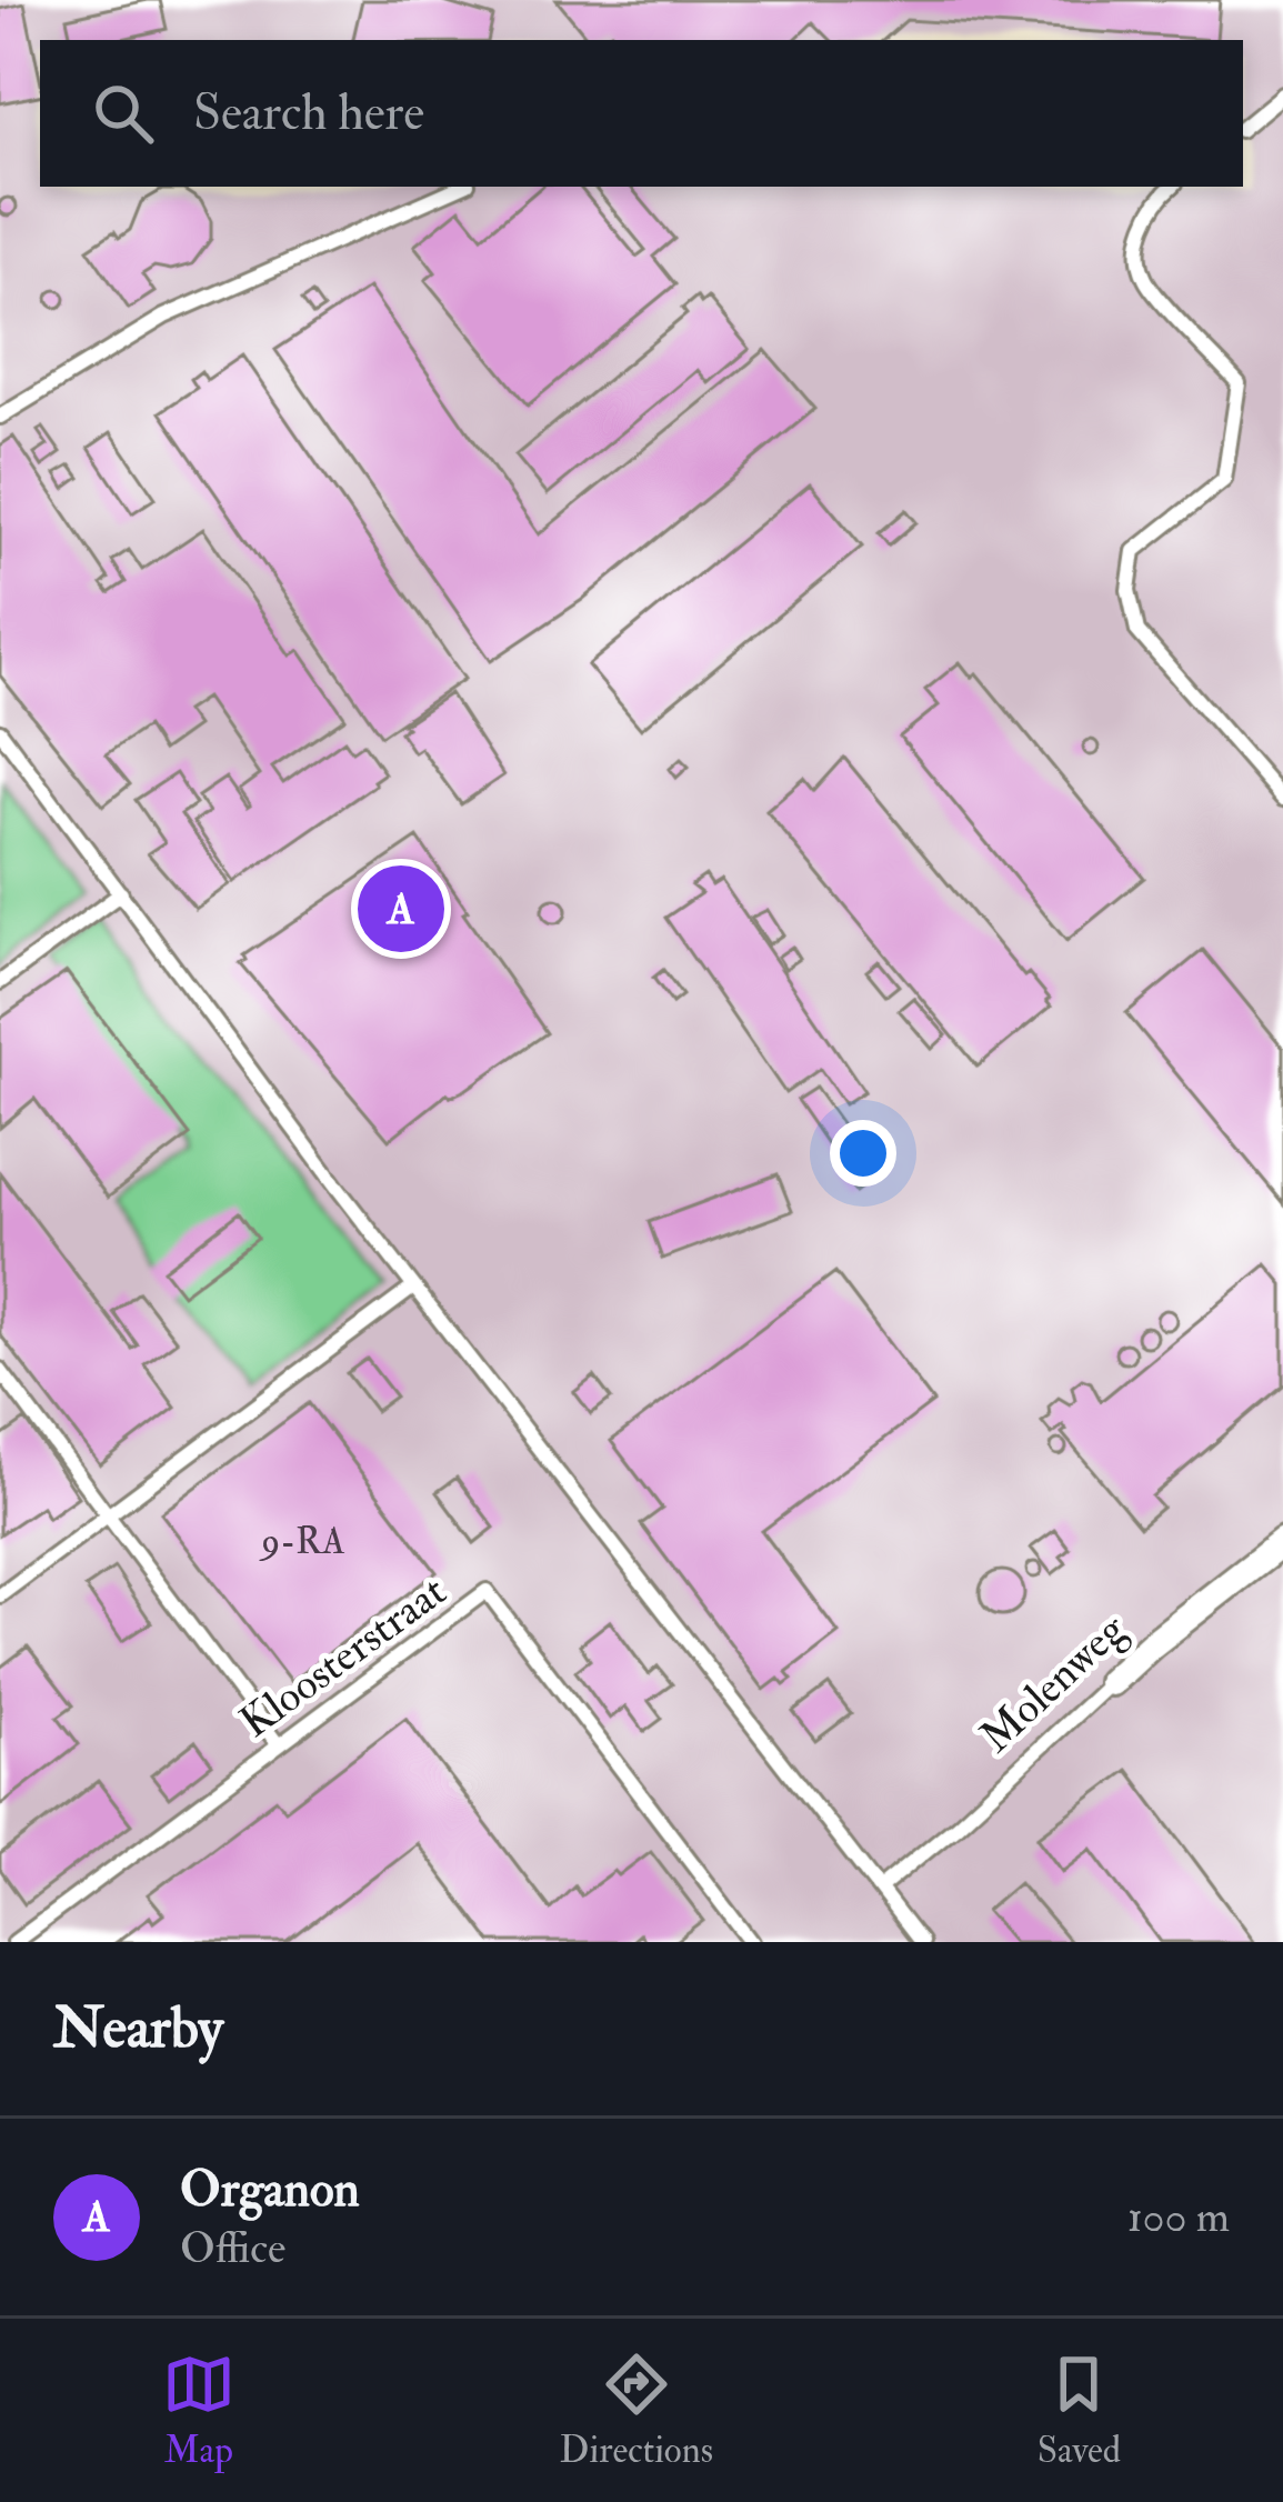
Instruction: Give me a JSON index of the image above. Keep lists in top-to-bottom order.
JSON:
{
  "streets": {
    "street": ["Molenweg"],
    "lane": ["Kloosterstraat"]
  },
  "house_numbers": ["9-RA"],
  "page": {
    "search": "Search here",
    "pins": "A",
    "heading": "Nearby",
    "list": [
      {
        "mark": "A",
        "name": "Organon",
        "note": "Office",
        "value": "100 m"
      }
    ],
    "nav": ["Map", "Directions", "Saved"]
  }
}
